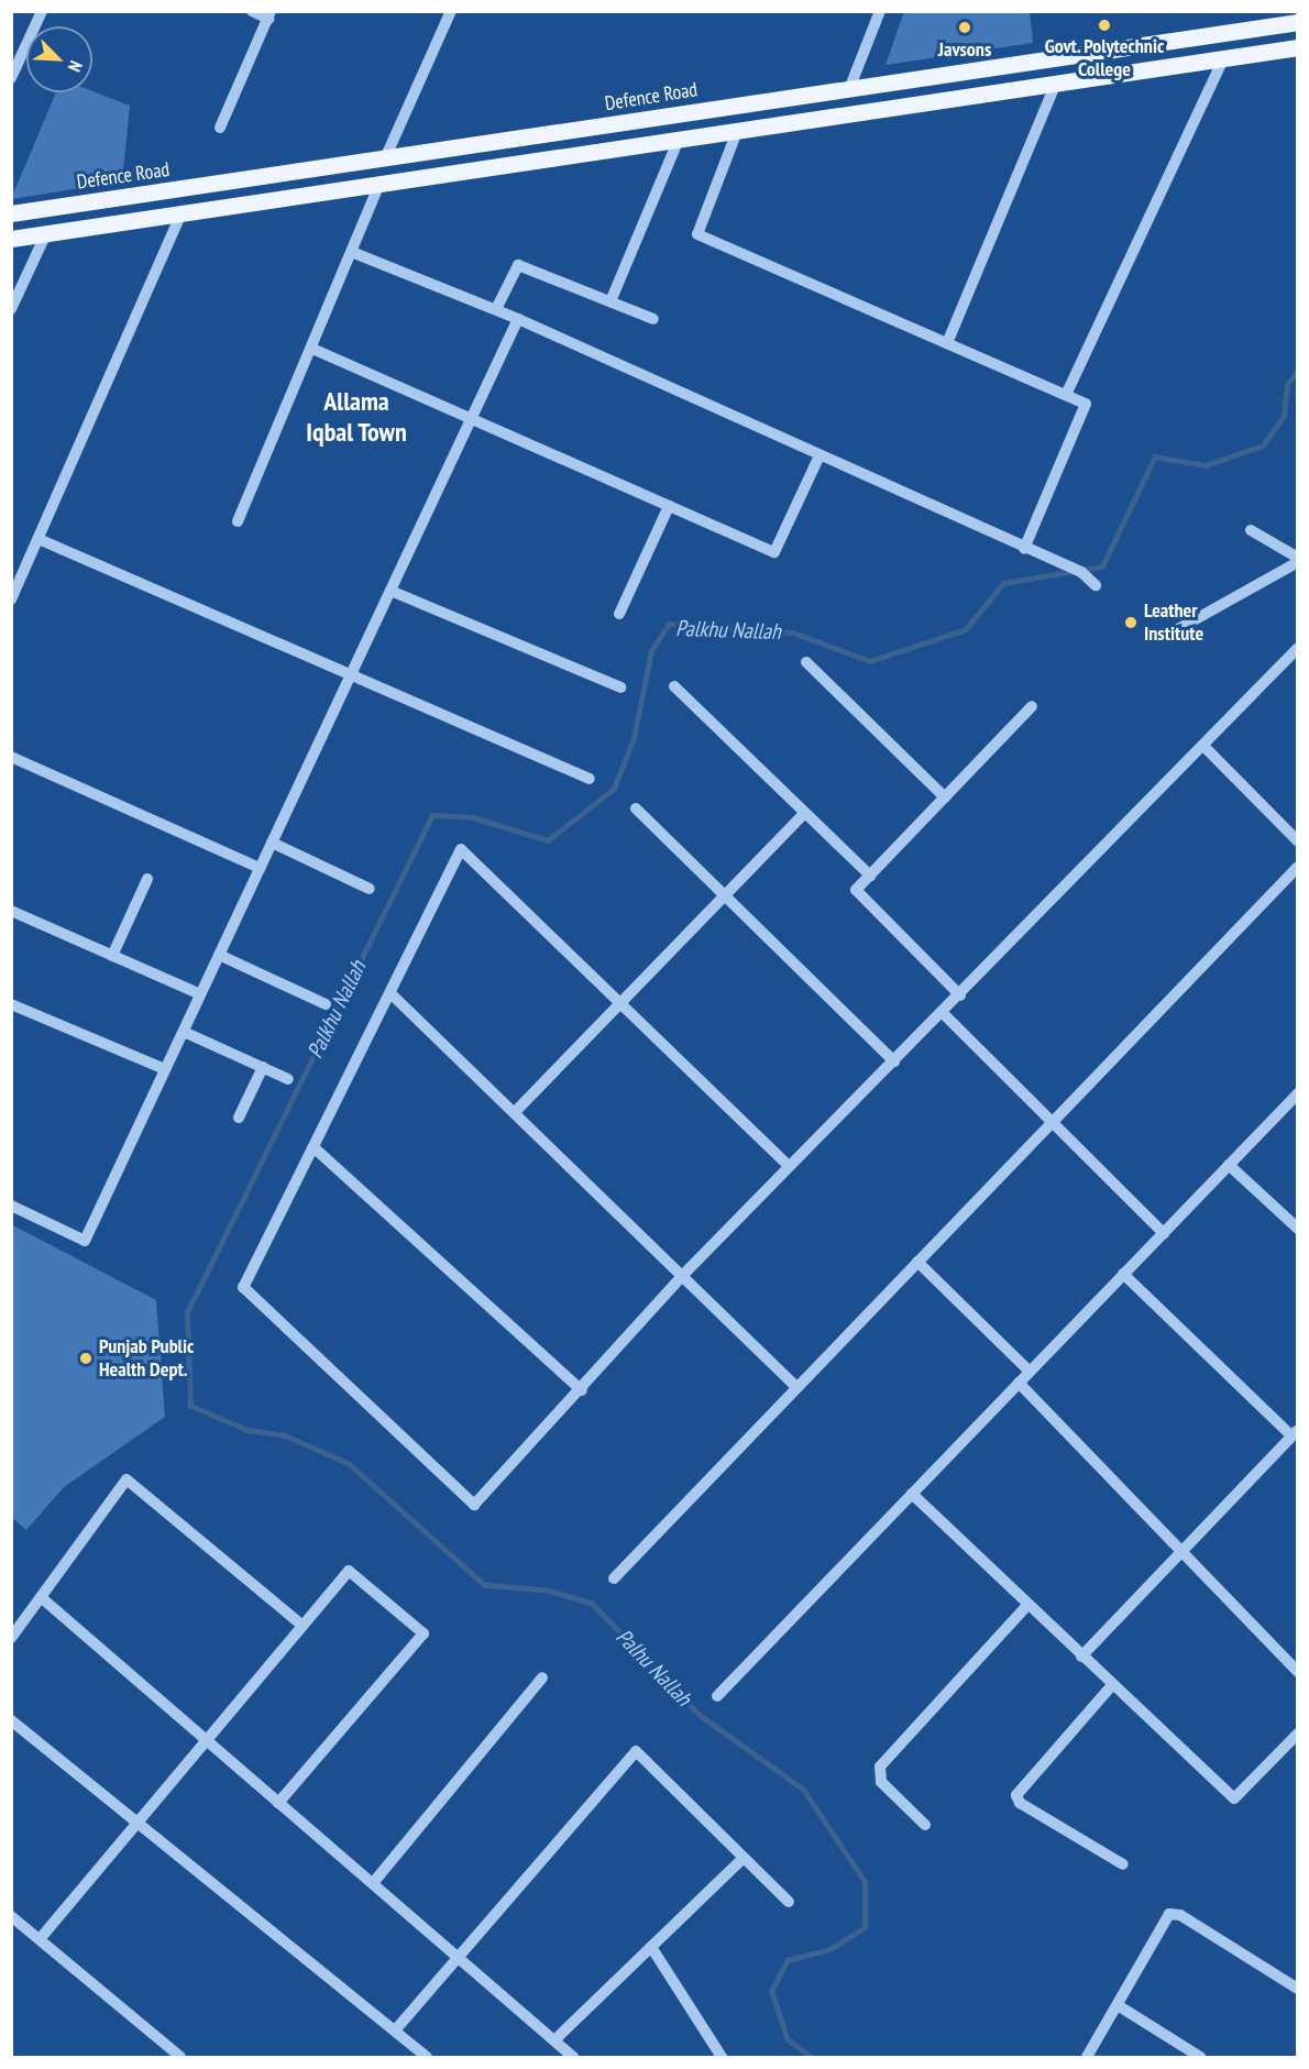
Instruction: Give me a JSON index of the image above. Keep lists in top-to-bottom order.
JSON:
{
  "streets": {
    "main road": ["Defence Road"]
  },
  "districts": ["Allama Iqbal Town"],
  "water": ["Palkhu Nallah", "Palhu Nallah"],
  "places": [
    "Govt. Polytechnic College",
    "Javsons",
    "Leather Institute",
    "Punjab Public Health Dept."
  ],
  "north": "bottom right"
}
